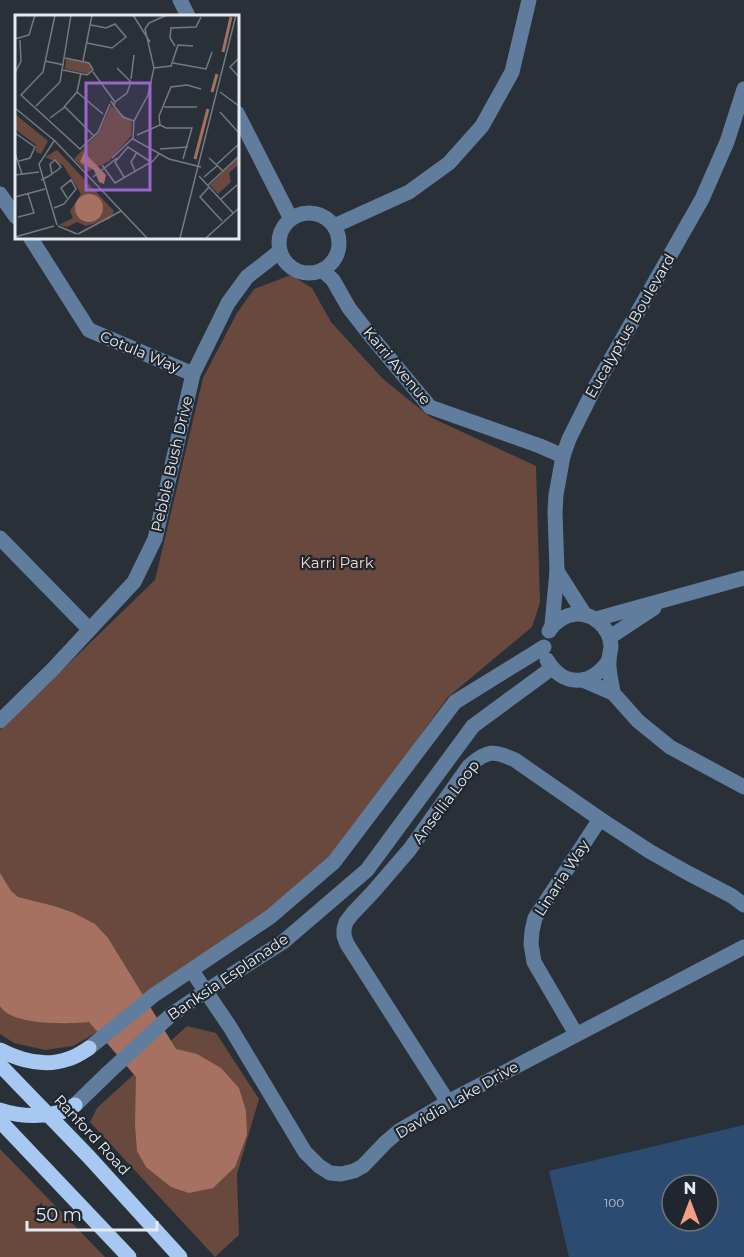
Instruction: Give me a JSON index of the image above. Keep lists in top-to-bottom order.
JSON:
{
  "streets": {
    "main road": ["Ranford Road"],
    "street": [
      "Eucalyptus Boulevard",
      "Cotula Way",
      "Karri Avenue",
      "Pebble Bush Drive",
      "Ansellia Loop",
      "Linaria Way",
      "Banksia Esplanade",
      "Davidia Lake Drive"
    ]
  },
  "crossings": [
    ["Eucalyptus Boulevard", "Karri Avenue"],
    ["Eucalyptus Boulevard", "Banksia Esplanade"],
    ["Cotula Way", "Pebble Bush Drive"],
    ["Karri Avenue", "Pebble Bush Drive"],
    ["Ansellia Loop", "Linaria Way"],
    ["Ansellia Loop", "Davidia Lake Drive"],
    ["Linaria Way", "Davidia Lake Drive"],
    ["Banksia Esplanade", "Davidia Lake Drive"]
  ],
  "parks": ["Karri Park"],
  "house_numbers": ["100"],
  "scale_bar": "50 m",
  "north": "top"
}
